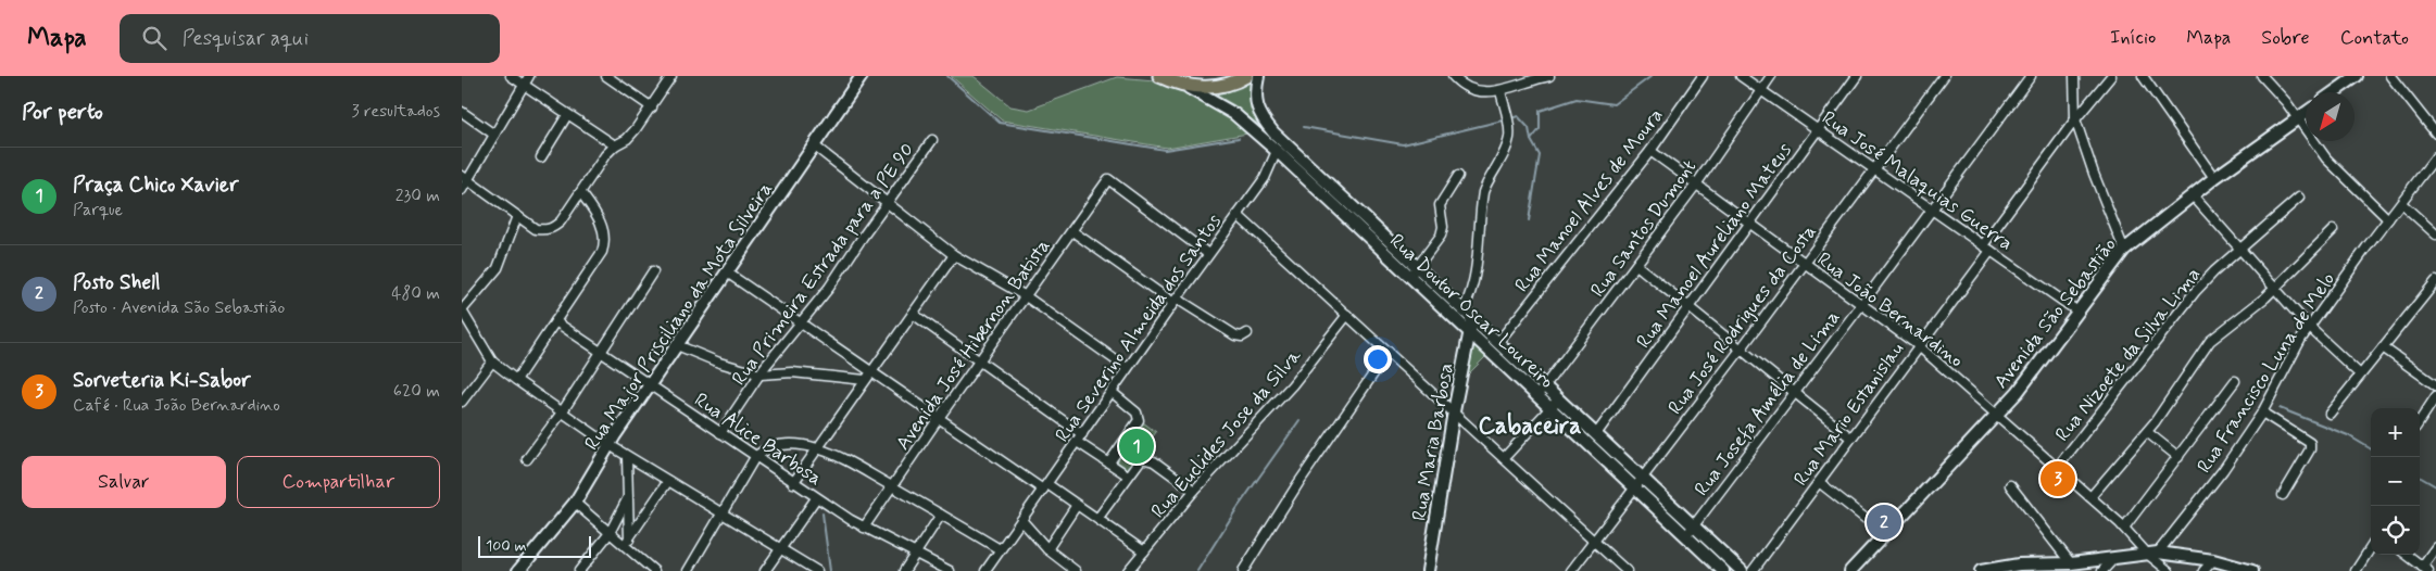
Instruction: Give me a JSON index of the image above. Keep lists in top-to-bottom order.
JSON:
{
  "streets": {
    "main road": [
      "Rua Doutor Oscar Loureiro",
      "Avenida São Sebastião",
      "Rua Major Prisciliano da Mota Silveira",
      "Rua Maria Barbosa"
    ],
    "street": [
      "Rua José Malaquias Guerra",
      "Rua Manoel Alves de Moura",
      "Rua Santos Dumont",
      "Rua Manoel Aureliano Mateus",
      "Rua Primeira Estrada para a PE 90",
      "Rua João Bernardino",
      "Rua José Rodrigues da Costa",
      "Rua Severino Almeida dos Santos",
      "Avenida José Hibernon Batista",
      "Rua Nizoete da Silva Lima",
      "Rua Francisco Luna de Melo",
      "Rua Josefa Amélia de Lima",
      "Rua Mario Estanislau",
      "Rua Euclides Jose da Silva",
      "Rua Alice Barbosa"
    ]
  },
  "crossings": [
    ["Rua José Malaquias Guerra", "Rua Santos Dumont"],
    ["Rua José Malaquias Guerra", "Rua Manoel Aureliano Mateus"],
    ["Rua José Malaquias Guerra", "Avenida São Sebastião"],
    ["Rua José Malaquias Guerra", "Rua José Rodrigues da Costa"],
    ["Rua José Malaquias Guerra", "Rua Josefa Amélia de Lima"],
    ["Rua José Malaquias Guerra", "Rua Mario Estanislau"],
    ["Rua Manoel Alves de Moura", "Rua João Bernardino"],
    ["Rua Manoel Alves de Moura", "Rua Doutor Oscar Loureiro"],
    ["Rua Santos Dumont", "Rua João Bernardino"],
    ["Rua Santos Dumont", "Rua Doutor Oscar Loureiro"],
    ["Rua Manoel Aureliano Mateus", "Rua João Bernardino"],
    ["Rua Manoel Aureliano Mateus", "Rua Doutor Oscar Loureiro"],
    ["Rua Primeira Estrada para a PE 90", "Rua Alice Barbosa"],
    ["Rua João Bernardino", "Avenida São Sebastião"],
    ["Rua João Bernardino", "Rua José Rodrigues da Costa"],
    ["Rua João Bernardino", "Rua Nizoete da Silva Lima"],
    ["Rua João Bernardino", "Rua Francisco Luna de Melo"],
    ["Rua João Bernardino", "Rua Josefa Amélia de Lima"],
    ["Rua João Bernardino", "Rua Mario Estanislau"],
    ["Rua Doutor Oscar Loureiro", "Rua José Rodrigues da Costa"],
    ["Rua Doutor Oscar Loureiro", "Rua Severino Almeida dos Santos"],
    ["Rua Doutor Oscar Loureiro", "Rua Josefa Amélia de Lima"],
    ["Rua Doutor Oscar Loureiro", "Rua Maria Barbosa"],
    ["Rua Major Prisciliano da Mota Silveira", "Rua Alice Barbosa"],
    ["Rua Severino Almeida dos Santos", "Avenida José Hibernon Batista"],
    ["Avenida José Hibernon Batista", "Rua Alice Barbosa"]
  ],
  "districts": ["Cabaceira"],
  "scale_bar": "100 m",
  "north": "bottom left",
  "page": {
    "header": "Mapa",
    "search": "Pesquisar aqui",
    "nav": [
      "Início",
      "Mapa",
      "Sobre",
      "Contato"
    ],
    "heading": ["Por perto", "3 resultados"],
    "list": [
      {
        "mark": "1",
        "name": "Praça Chico Xavier",
        "note": "Parque",
        "value": "230 m"
      },
      {
        "mark": "2",
        "name": "Posto Shell",
        "note": "Posto · Avenida São Sebastião",
        "value": "480 m"
      },
      {
        "mark": "3",
        "name": "Sorveteria Ki-Sabor",
        "note": "Café · Rua João Bernardino",
        "value": "620 m"
      }
    ],
    "map_buttons": ["+", "−"],
    "pins": ["1", "3", "2"],
    "buttons": ["Salvar", "Compartilhar"],
    "scale": "100 m"
  }
}
